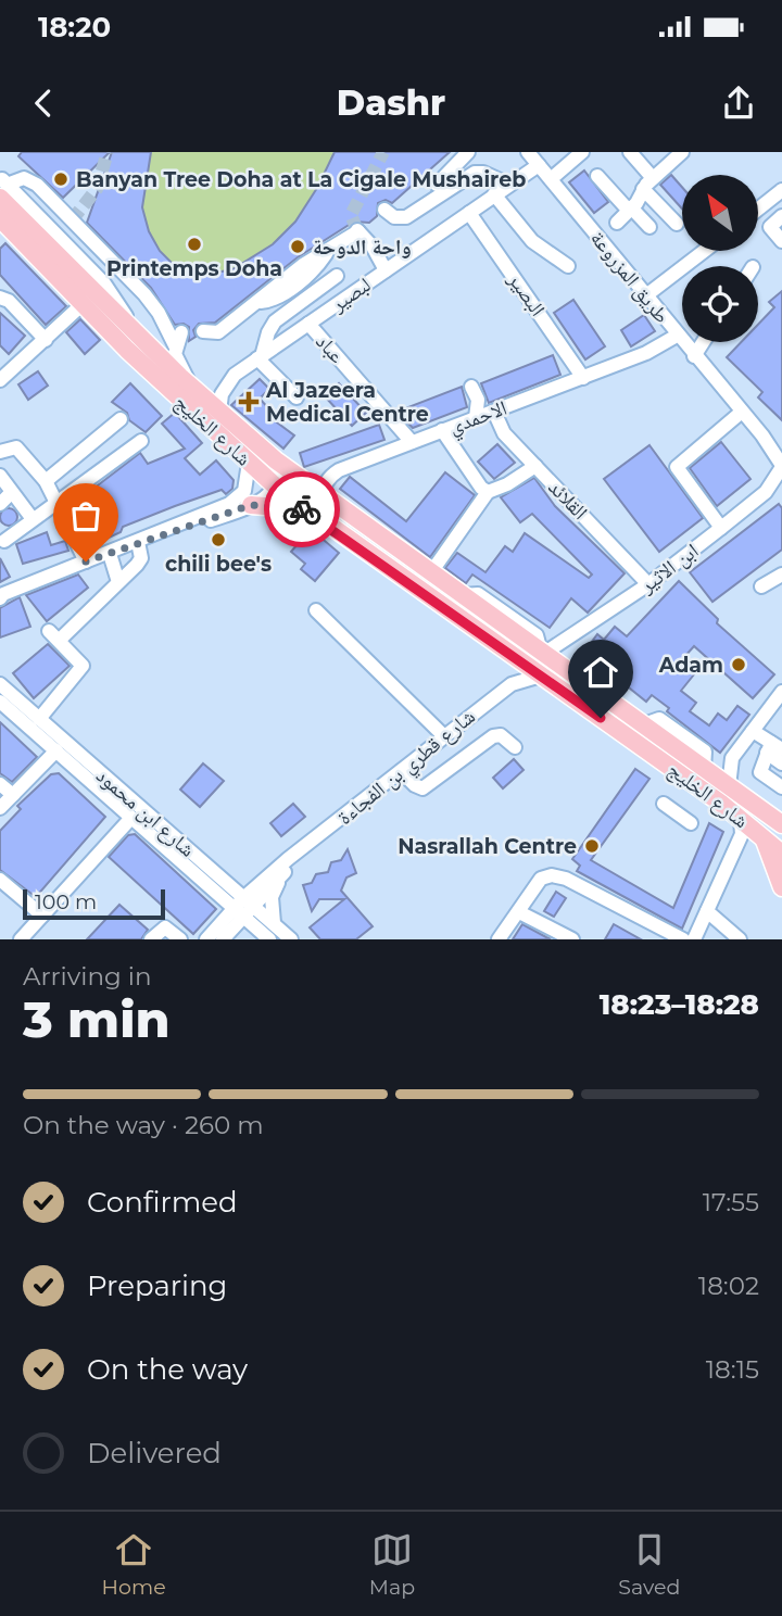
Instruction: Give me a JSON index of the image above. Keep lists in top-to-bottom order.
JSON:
{
  "streets": {
    "main road": ["شارع الخليج"],
    "street": [
      "طريق المزروعة",
      "لبصير",
      "البصير",
      "عباد",
      "الاحمدي",
      "القلائد",
      "ابن الاثير",
      "شارع قطري بن الفجاءة",
      "شارع ابن محمود"
    ]
  },
  "crossings": [
    ["طريق المزروعة", "لبصير"],
    ["طريق المزروعة", "الاحمدي"],
    ["طريق المزروعة", "ابن الاثير"],
    ["لبصير", "البصير"],
    ["لبصير", "عباد"],
    ["لبصير", "شارع الخليج"],
    ["البصير", "الاحمدي"],
    ["عباد", "الاحمدي"],
    ["الاحمدي", "شارع الخليج"],
    ["الاحمدي", "القلائد"],
    ["شارع الخليج", "ابن الاثير"],
    ["شارع الخليج", "شارع قطري بن الفجاءة"],
    ["القلائد", "ابن الاثير"],
    ["شارع قطري بن الفجاءة", "شارع ابن محمود"]
  ],
  "places": {
    "other": [
      "Banyan Tree Doha at La Cigale Mushaireb",
      "Printemps Doha",
      "واحة الدوحة",
      "chili bee's",
      "Adam",
      "Nasrallah Centre"
    ],
    "health": ["Al Jazeera Medical Centre"]
  },
  "scale_bar": "100 m",
  "north": "top left",
  "page": {
    "status": "18:20",
    "header": "Dashr",
    "scale": "100 m",
    "heading": ["3 min", "Arriving in", "18:23–18:28"],
    "bar": "On the way · 260 m",
    "list": [
      ["Confirmed", "17:55"],
      ["Preparing", "18:02"],
      ["On the way", "18:15"],
      "Delivered"
    ],
    "tabs": ["Home", "Map", "Saved"]
  }
}
